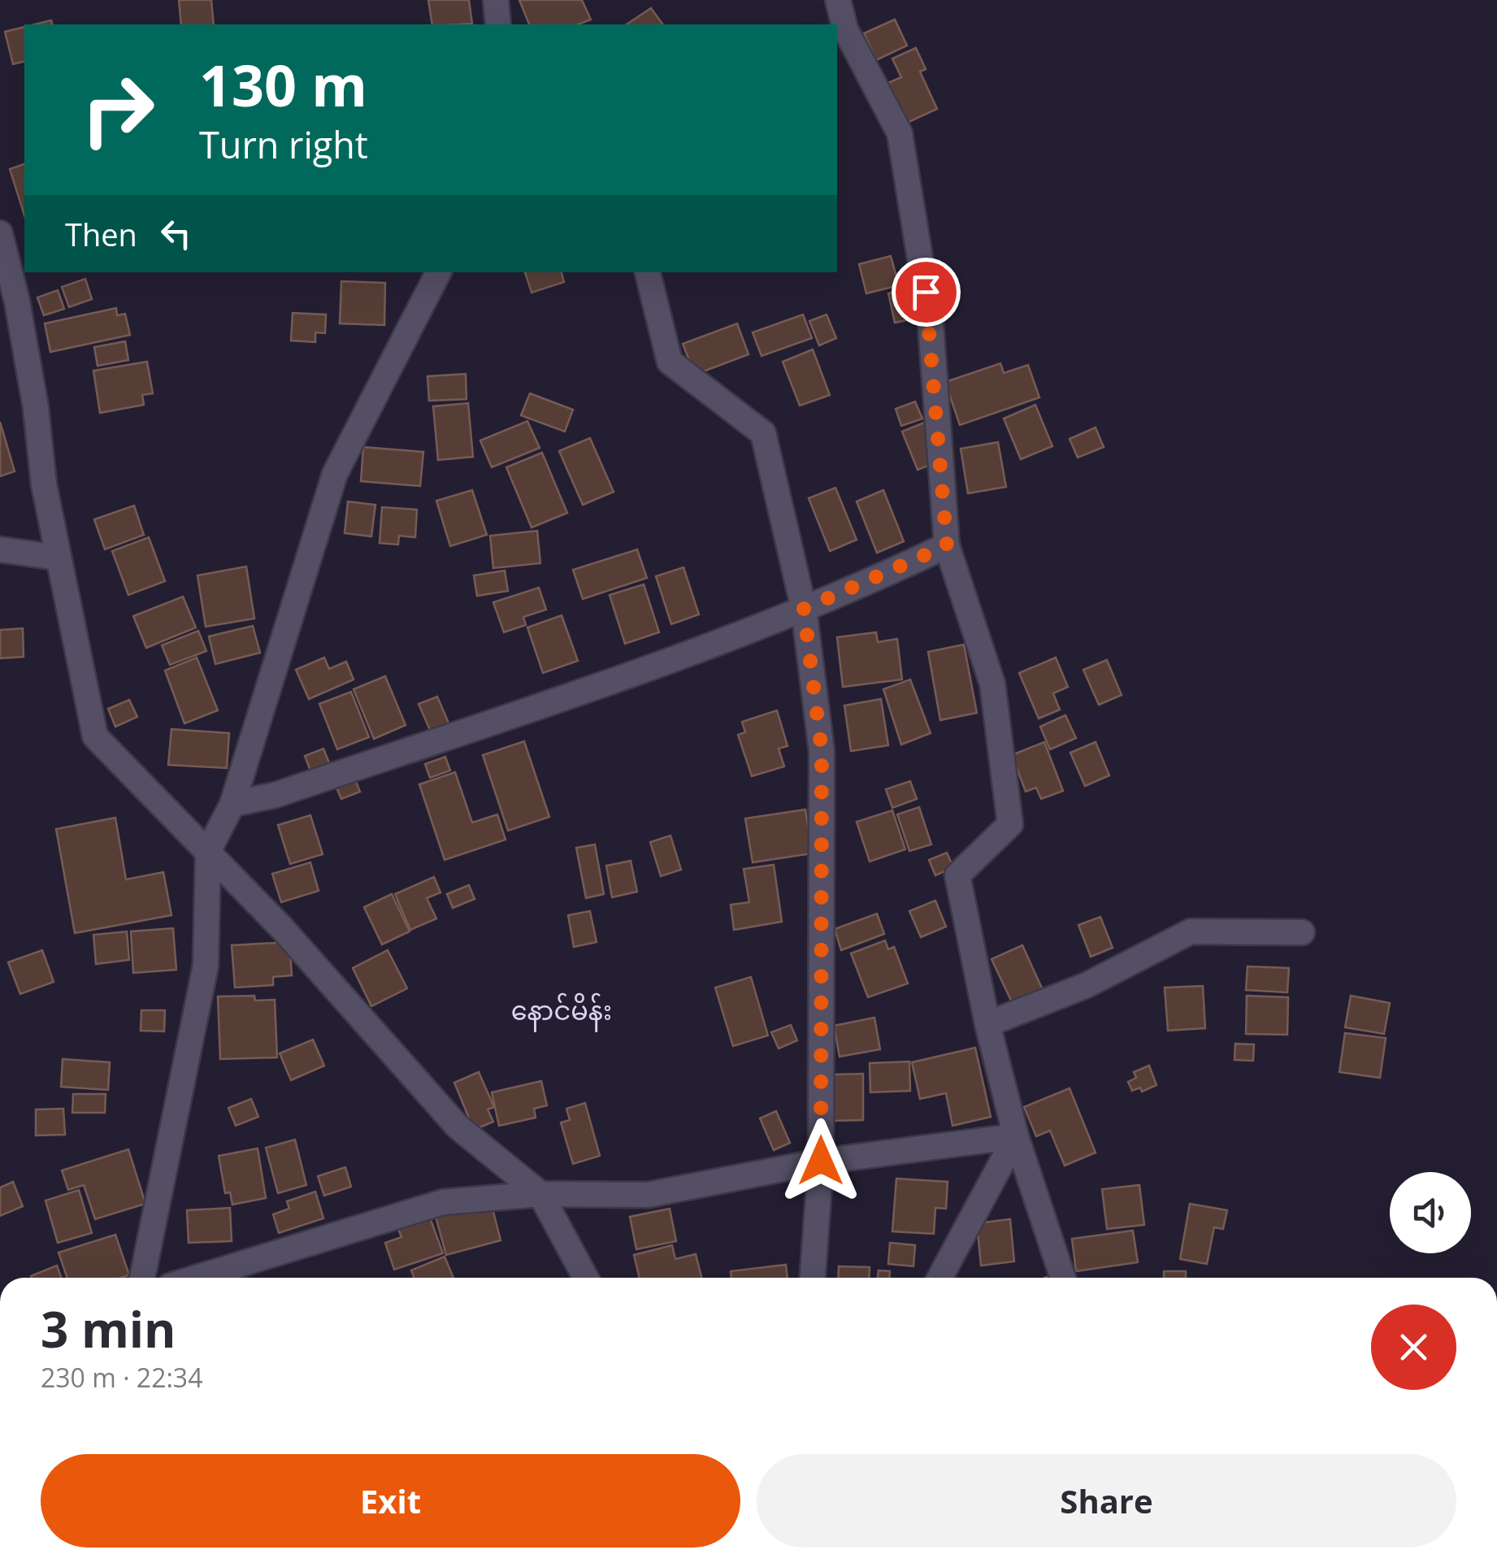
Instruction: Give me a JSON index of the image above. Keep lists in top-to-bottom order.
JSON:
{
  "districts": ["နောင်မိန်း"],
  "page": {
    "turn": ["130 m", "Turn right"],
    "then": "Then",
    "heading": ["3 min", "230 m · 22:34"],
    "buttons": ["Exit", "Share"]
  }
}
